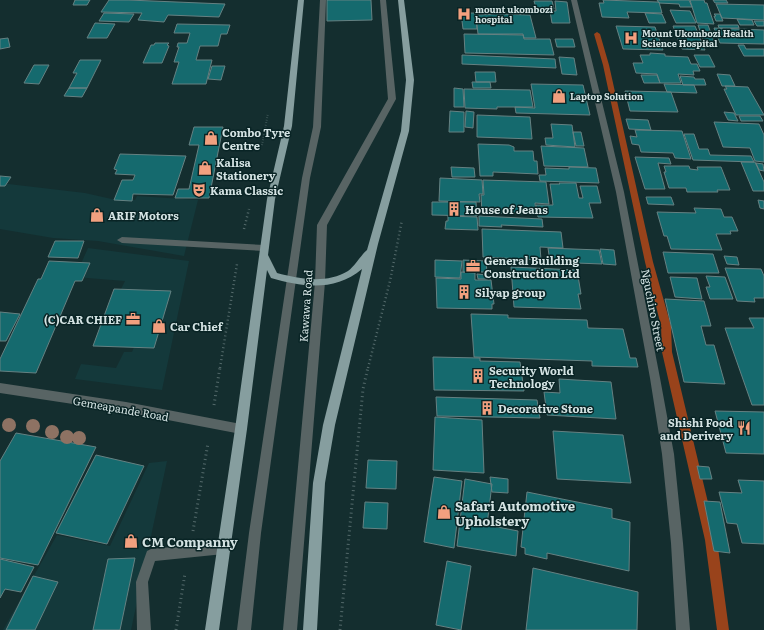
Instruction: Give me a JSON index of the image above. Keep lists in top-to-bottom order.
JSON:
{
  "streets": {
    "street": ["Kawawa Road", "Nguchiro Street", "Gemeapande Road"]
  },
  "places": {
    "hospital": ["mount ukombozi hospital", "Mount Ukombozi Health Science Hospital"],
    "shop": [
      "Laptop Solution",
      "Combo Tyre Centre",
      "Kalisa Stationery",
      "ARIF Motors",
      "Car Chief",
      "Safari Automotive Upholstery",
      "CM Companny"
    ],
    "theatre": ["Kama Classic"],
    "building": [
      "House of Jeans",
      "Silyap group",
      "Security World Technology",
      "Decorative Stone"
    ],
    "office": ["General Building Construction Ltd", "(C)CAR CHIEF"],
    "restaurant": ["Shishi Food and Derivery"]
  }
}
